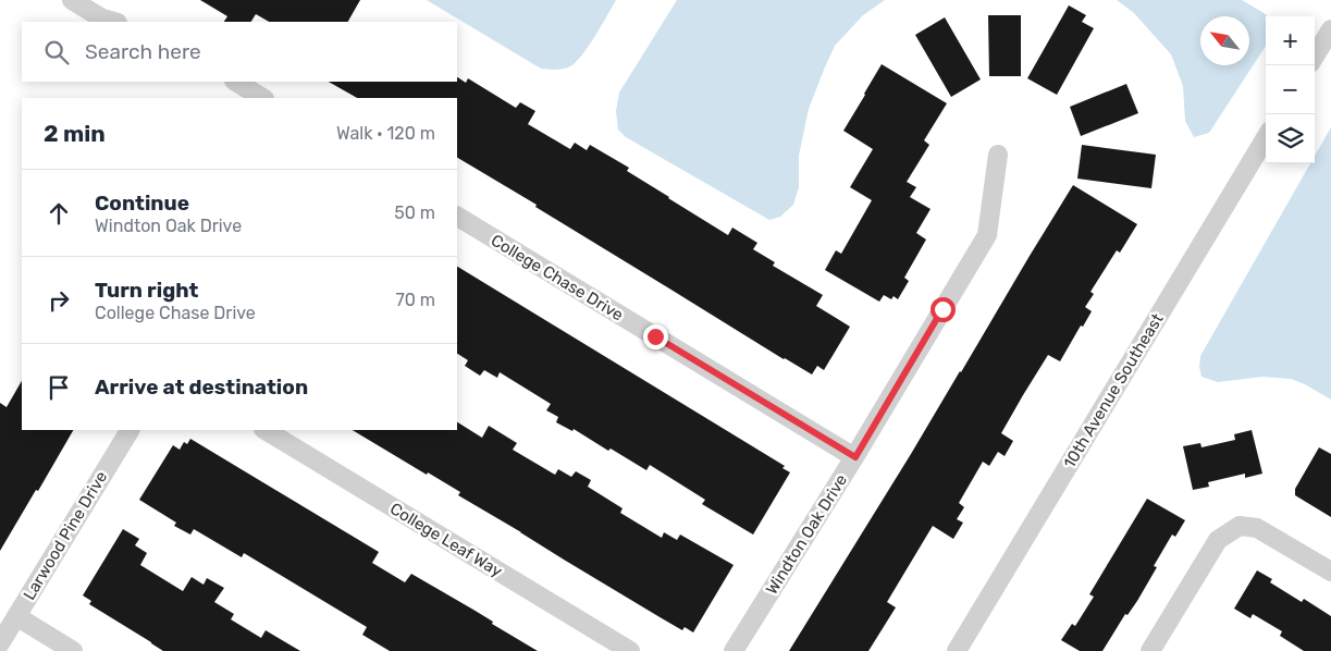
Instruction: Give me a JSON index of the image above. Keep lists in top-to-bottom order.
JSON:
{
  "streets": {
    "street": [
      "College Chase Drive",
      "10th Avenue Southeast",
      "Windton Oak Drive",
      "Larwood Pine Drive",
      "College Leaf Way"
    ]
  },
  "crossings": [
    ["College Chase Drive", "Windton Oak Drive"]
  ],
  "north": "top left",
  "page": {
    "map_buttons": ["+", "−"],
    "search": "Search here",
    "heading": ["2 min", "Walk · 120 m"],
    "list": [
      ["Continue", "Windton Oak Drive", "50 m"],
      ["Turn right", "College Chase Drive", "70 m"],
      "Arrive at destination"
    ]
  }
}
